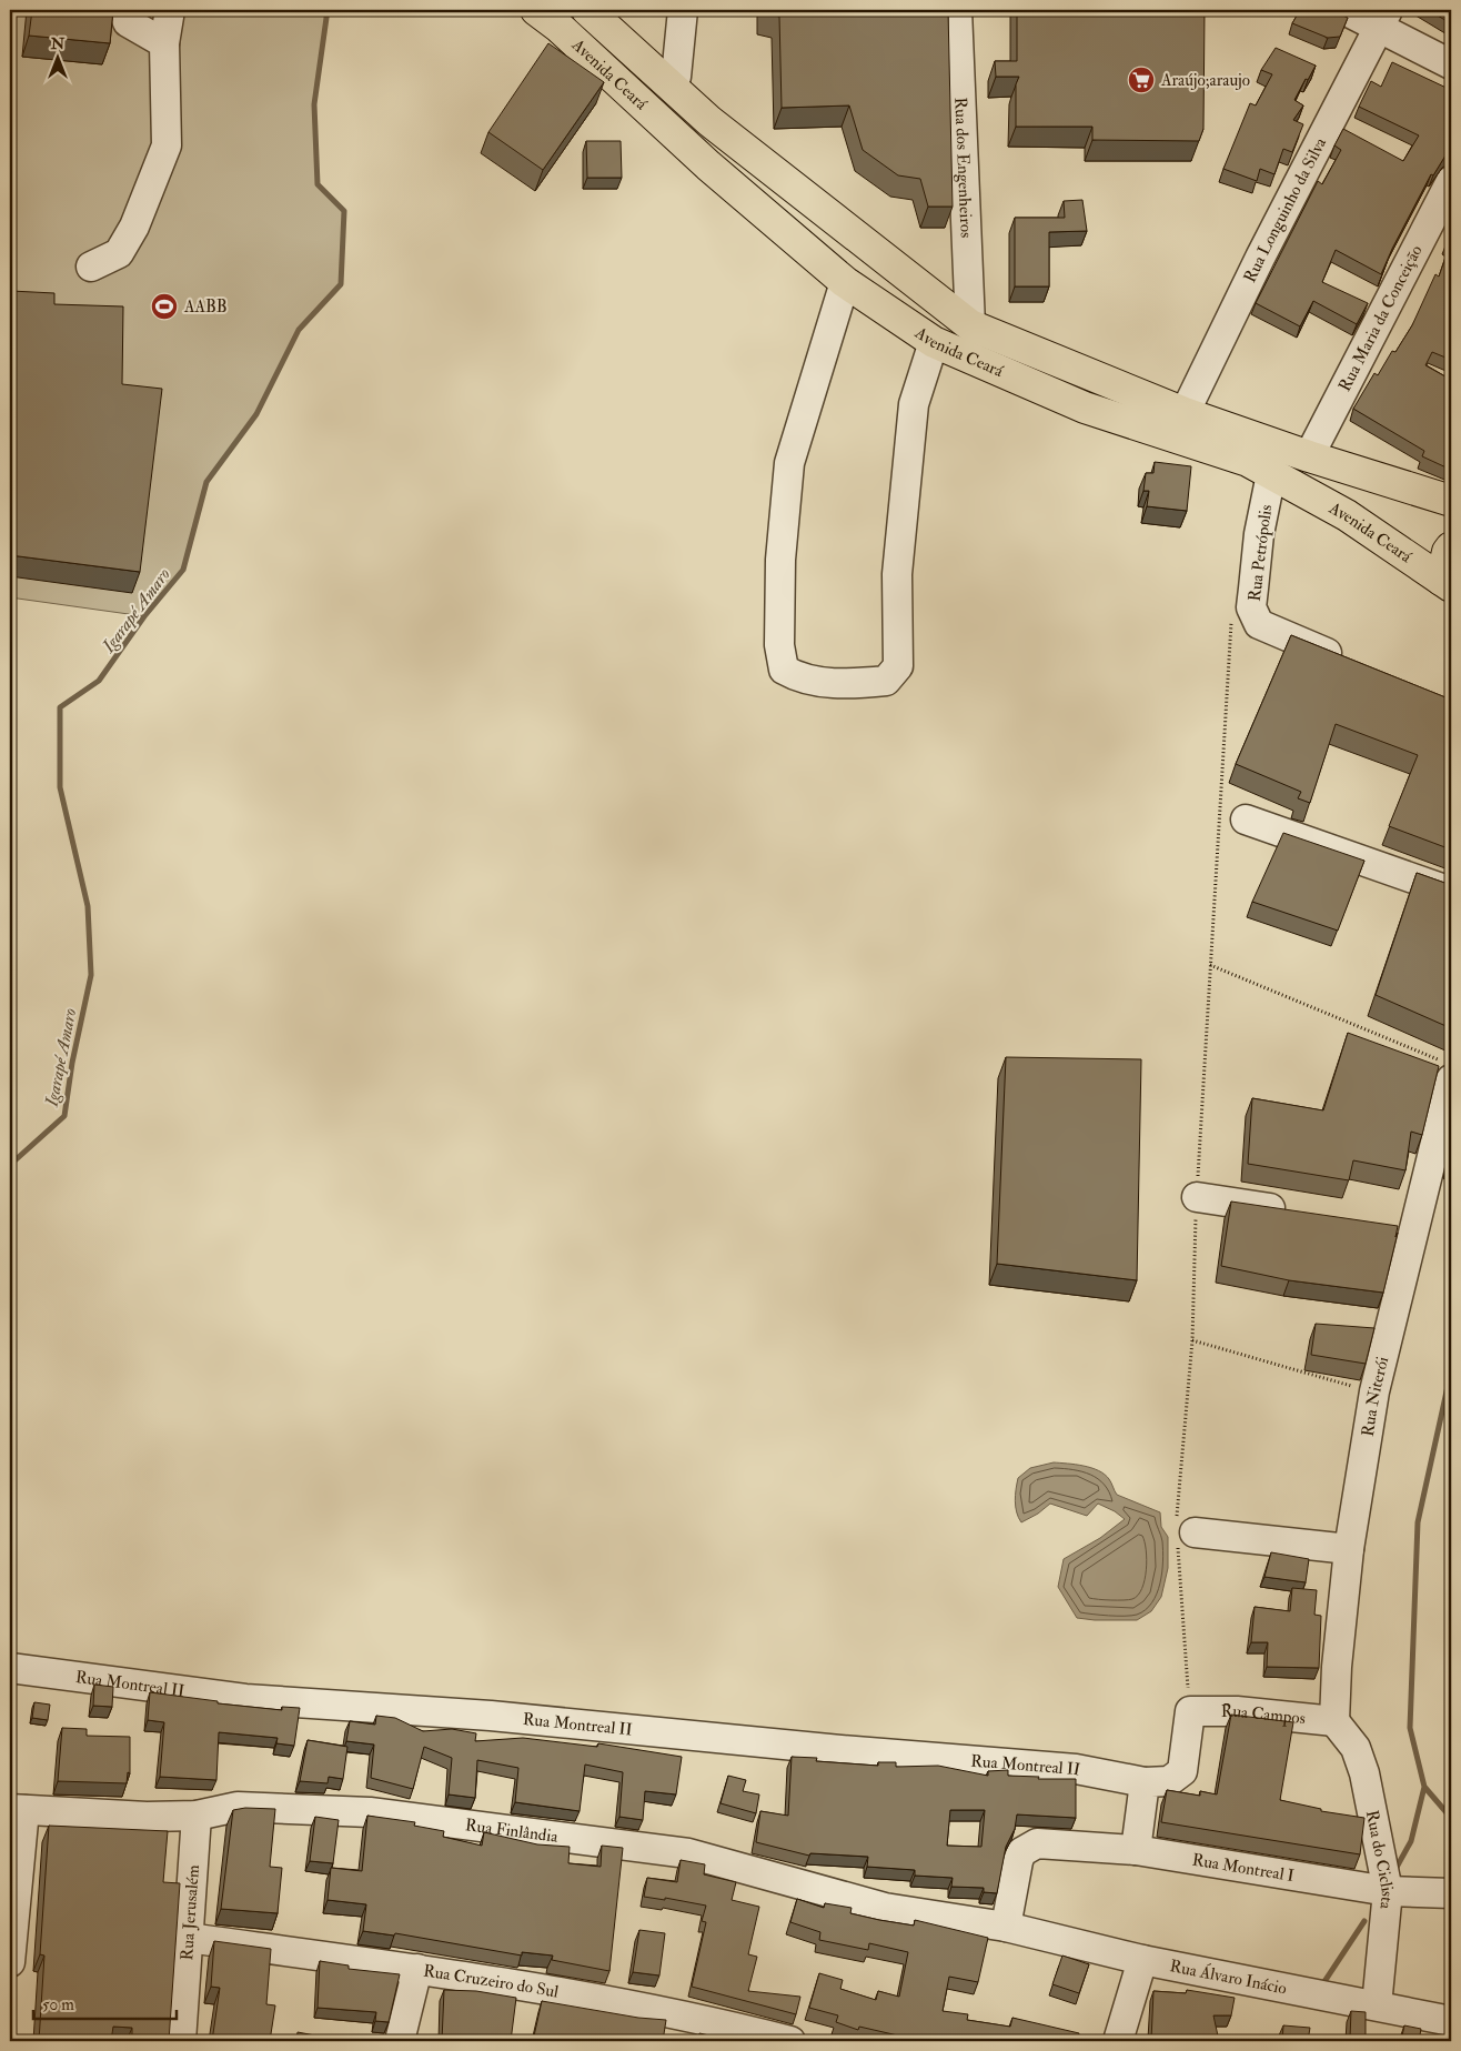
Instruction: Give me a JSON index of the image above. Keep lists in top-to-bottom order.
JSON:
{
  "streets": {
    "main road": ["Avenida Ceará"],
    "street": [
      "Rua dos Engenheiros",
      "Rua Longuinho da Silva",
      "Rua Maria da Conceição",
      "Rua Petrópolis",
      "Rua Niterói",
      "Rua Montreal II",
      "Rua Campos",
      "Rua Finlândia",
      "Rua do Ciclista",
      "Rua Montreal I",
      "Rua Jerusalém",
      "Rua Álvaro Inácio",
      "Rua Cruzeiro do Sul"
    ]
  },
  "crossings": [
    ["Avenida Ceará", "Rua dos Engenheiros"],
    ["Avenida Ceará", "Rua Longuinho da Silva"],
    ["Avenida Ceará", "Rua Maria da Conceição"],
    ["Avenida Ceará", "Rua Petrópolis"],
    ["Rua Niterói", "Rua Campos"],
    ["Rua Niterói", "Rua do Ciclista"],
    ["Rua Campos", "Rua do Ciclista"],
    ["Rua Finlândia", "Rua Montreal I"],
    ["Rua Finlândia", "Rua Jerusalém"],
    ["Rua Finlândia", "Rua Álvaro Inácio"],
    ["Rua do Ciclista", "Rua Montreal I"],
    ["Rua do Ciclista", "Rua Álvaro Inácio"],
    ["Rua Montreal I", "Rua Álvaro Inácio"],
    ["Rua Jerusalém", "Rua Cruzeiro do Sul"]
  ],
  "water": ["Igarapé Amaro"],
  "places": {
    "supermarket": ["Araújo;araujo"],
    "sports": ["AABB"]
  },
  "scale_bar": "50 m",
  "north": "top"
}
